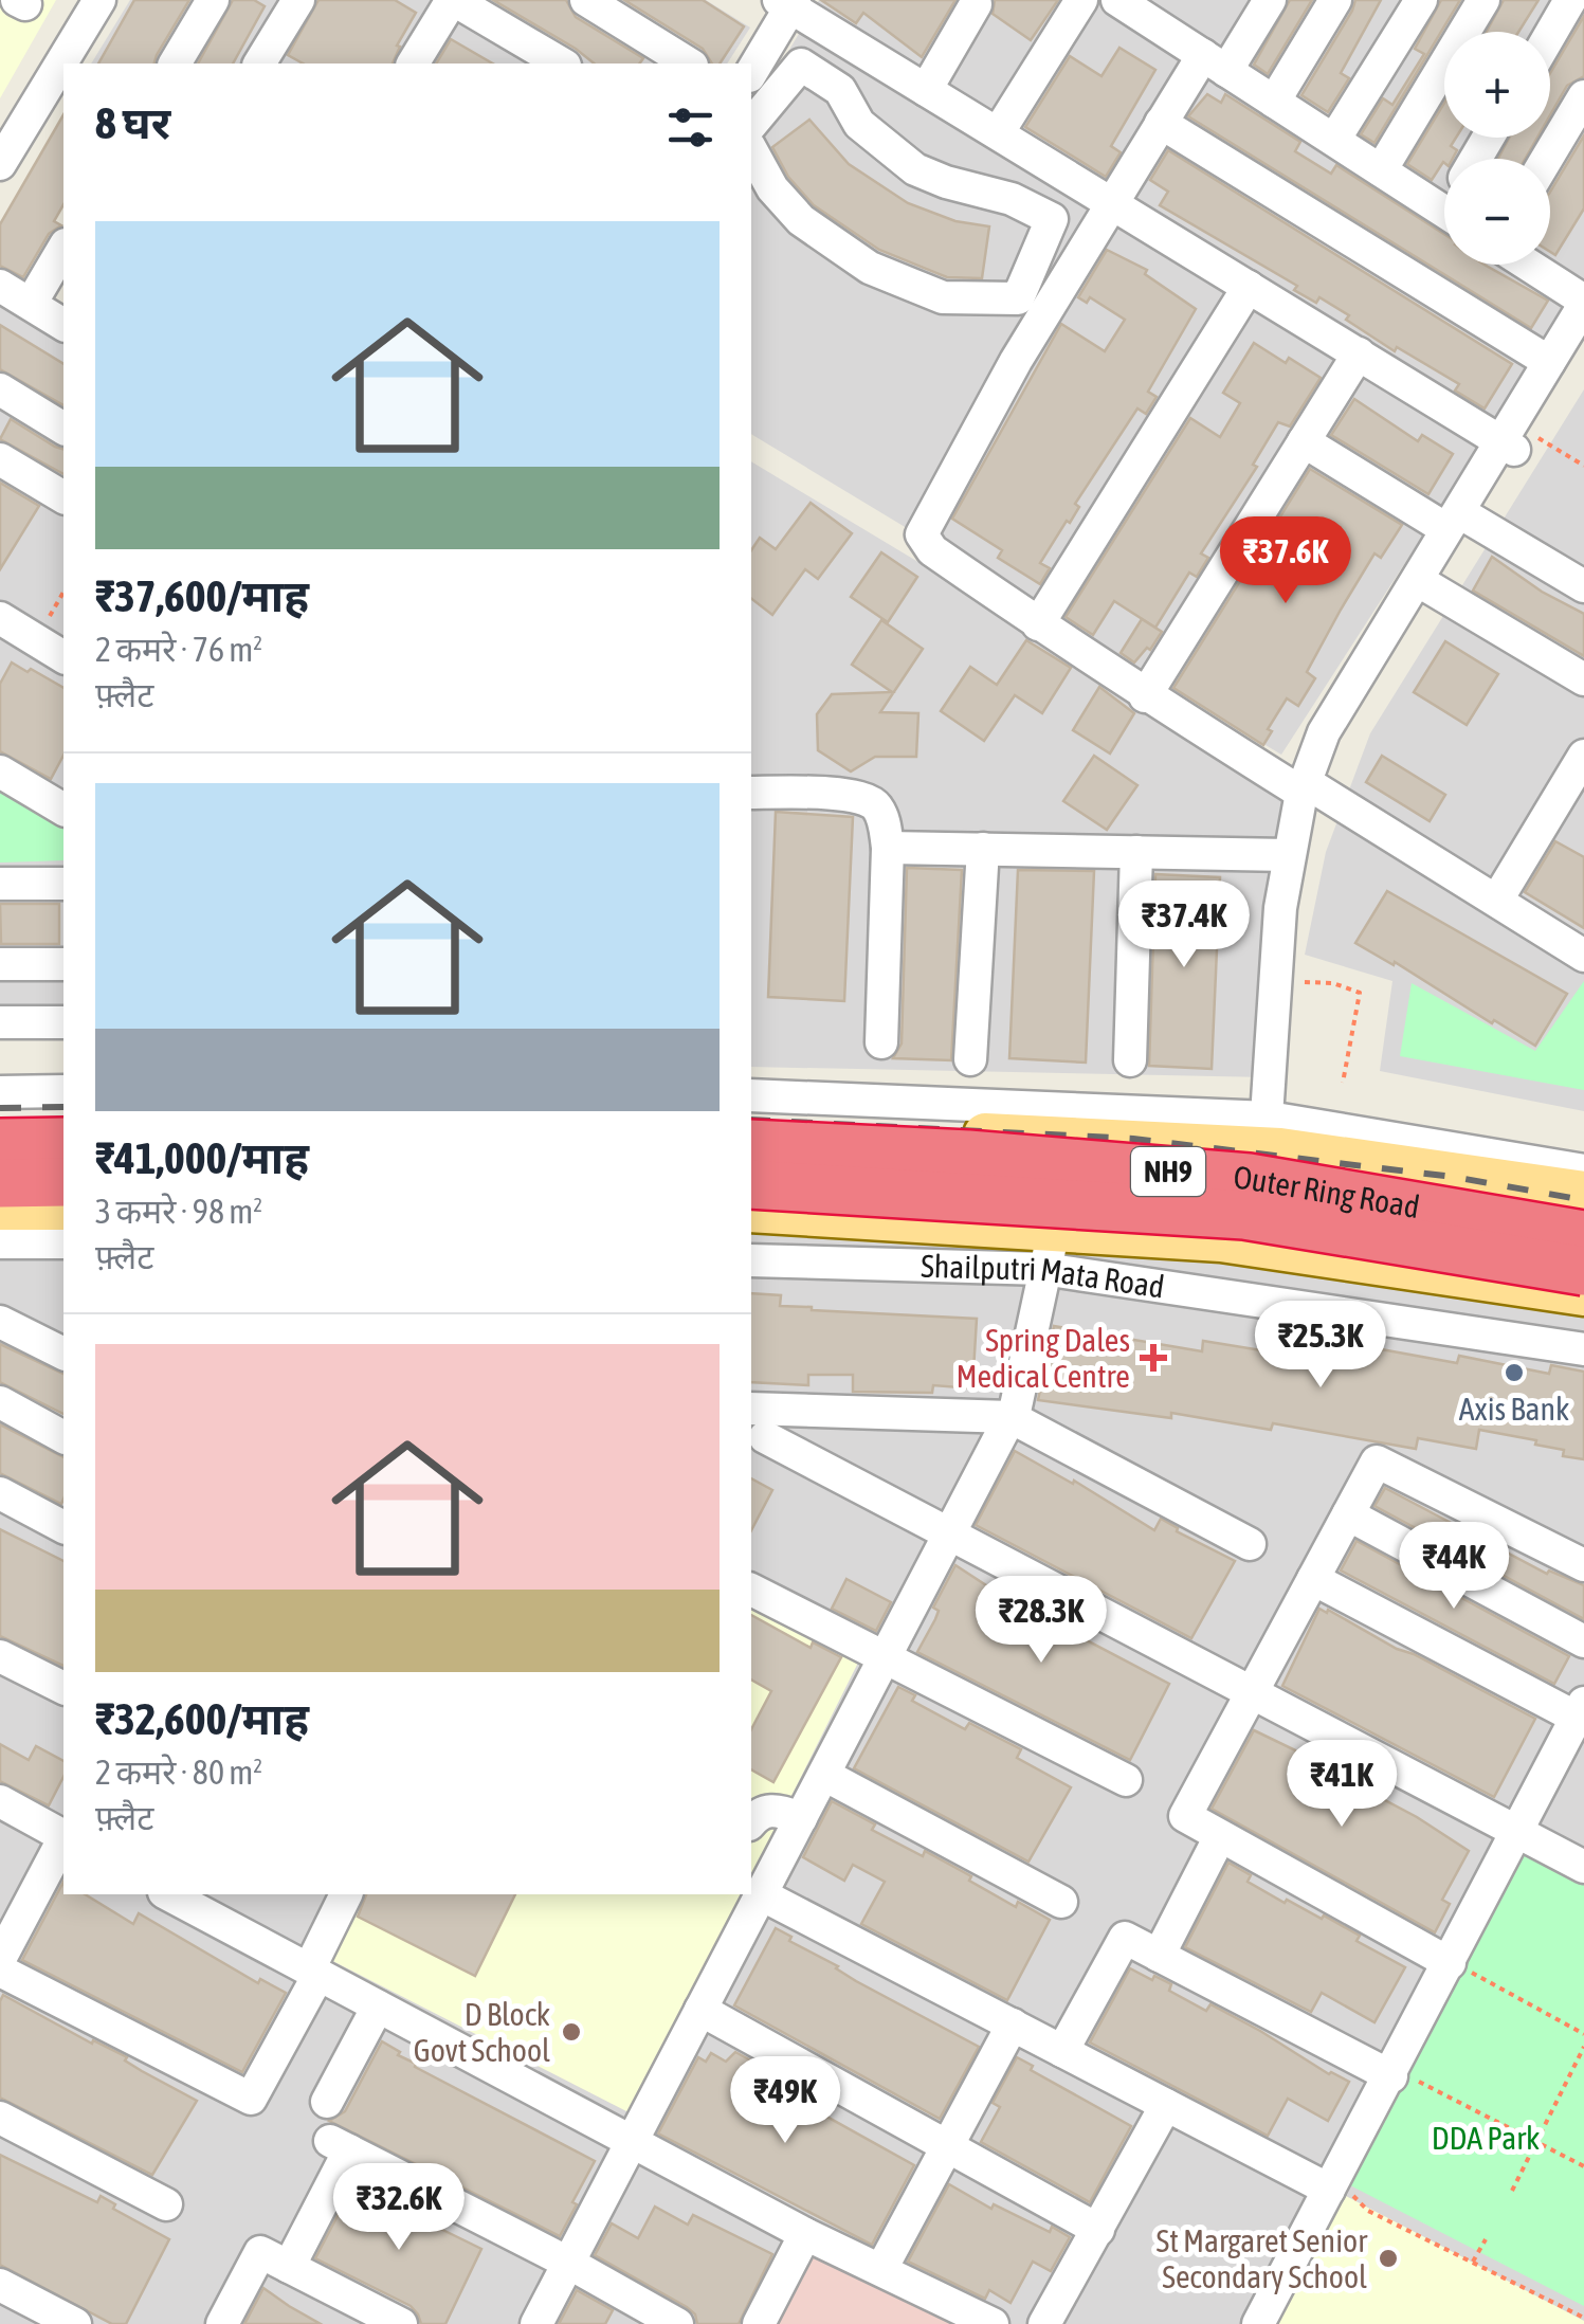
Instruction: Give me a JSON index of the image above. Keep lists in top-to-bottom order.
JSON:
{
  "streets": {
    "highway": ["NH9", "Outer Ring Road"],
    "street": ["Shailputri Mata Road"]
  },
  "crossings": [
    ["Outer Ring Road", "Shailputri Mata Road"]
  ],
  "parks": ["DDA Park"],
  "places": {
    "health": ["Spring Dales Medical Centre"],
    "other": ["Axis Bank", "D Block Govt School", "St Margaret Senior Secondary School"]
  },
  "page": {
    "map_buttons": ["+", "−"],
    "heading": "8 घर",
    "list": [
      {
        "name": "₹37,600/माह",
        "note": "2 कमरे · 76 m² · फ़्लैट"
      },
      {
        "name": "₹41,000/माह",
        "note": "3 कमरे · 98 m² · फ़्लैट"
      },
      {
        "name": "₹32,600/माह",
        "note": "2 कमरे · 80 m² · फ़्लैट"
      }
    ],
    "price": [
      "₹37.6K",
      "₹37.4K",
      "₹25.3K",
      "₹44K",
      "₹28.3K",
      "₹41K",
      "₹49K",
      "₹32.6K"
    ]
  }
}
